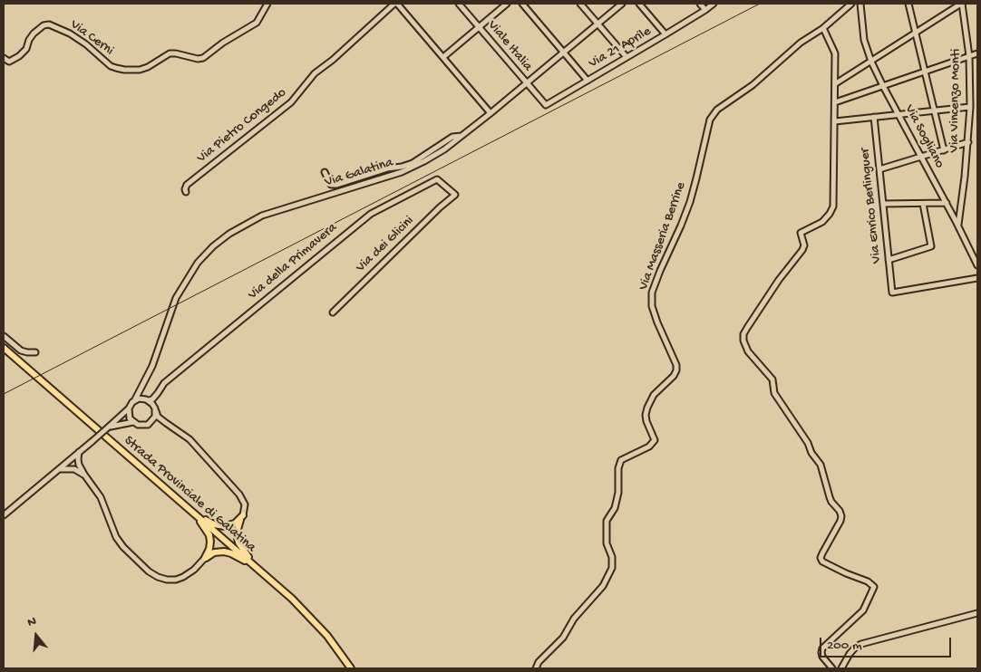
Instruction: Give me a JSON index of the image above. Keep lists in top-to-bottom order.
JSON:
{
  "streets": {
    "main road": ["Strada Provinciale di Galatina"],
    "street": [
      "Via Cerni",
      "Viale Italia",
      "Via 21 Aprile",
      "Via Vincenzo Monti",
      "Via Pietro Congedo",
      "Via Sogliano",
      "Via Galatina",
      "Via Enrico Berlinguer",
      "Via Masseria Berrine",
      "Via dei Glicini",
      "Via della Primavera"
    ]
  },
  "crossings": [
    ["Viale Italia", "Via 21 Aprile"],
    ["Viale Italia", "Via Galatina"],
    ["Via Vincenzo Monti", "Via Sogliano"],
    ["Via Galatina", "Via della Primavera"],
    ["Via dei Glicini", "Via della Primavera"]
  ],
  "scale_bar": "200 m",
  "north": "top"
}
